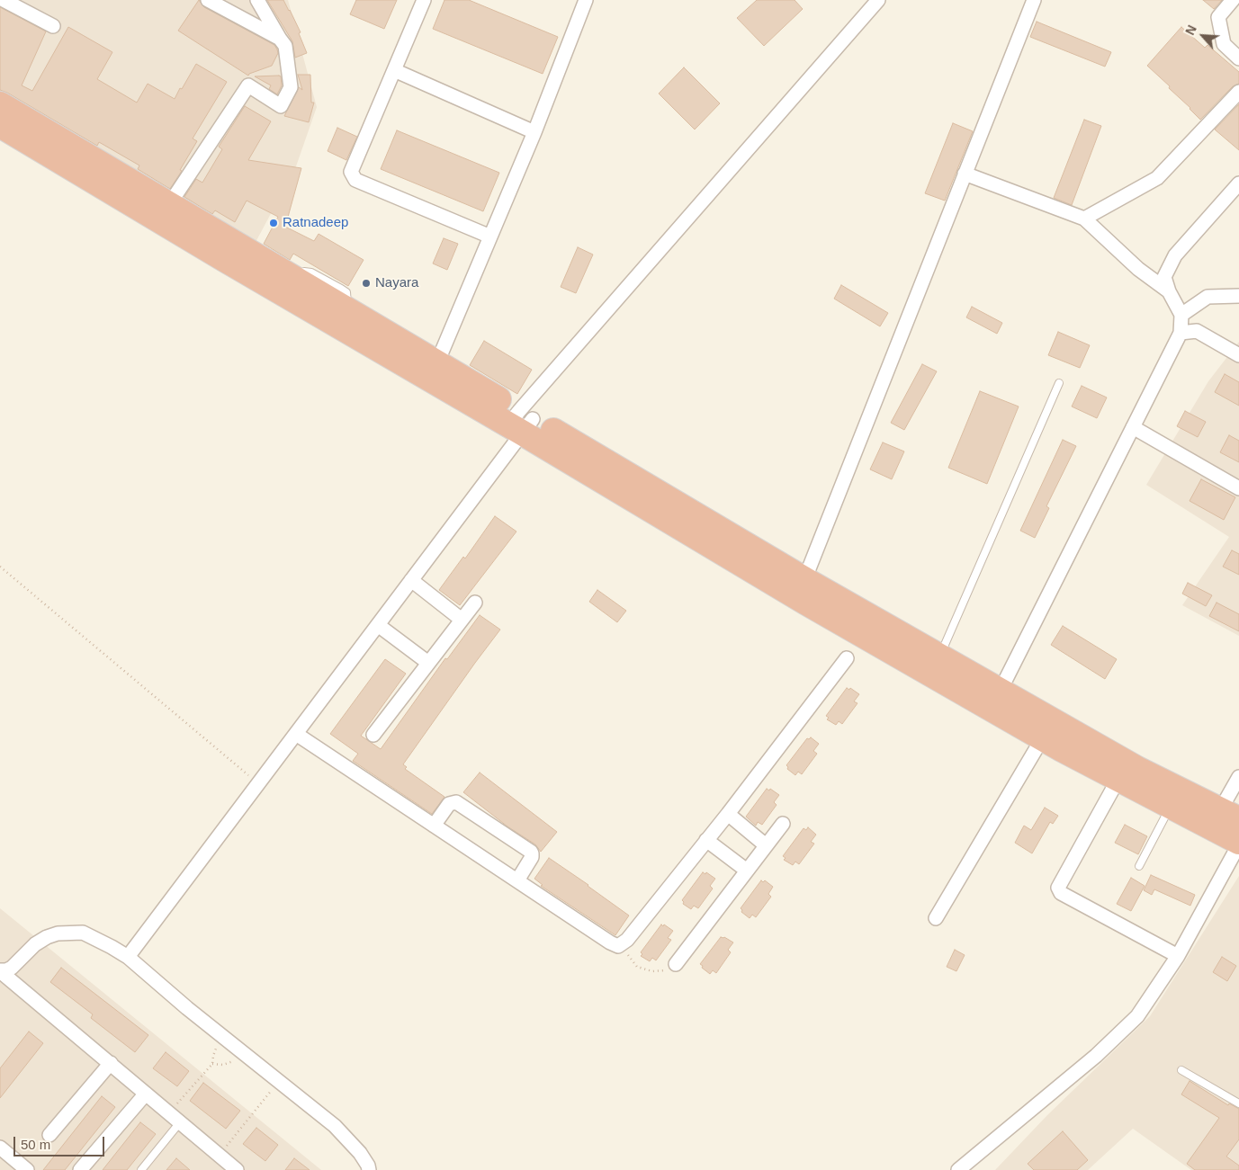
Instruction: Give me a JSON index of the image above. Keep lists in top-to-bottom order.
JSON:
{
  "places": ["Ratnadeep", "Nayara"],
  "scale_bar": "50 m",
  "north": "top left"
}
